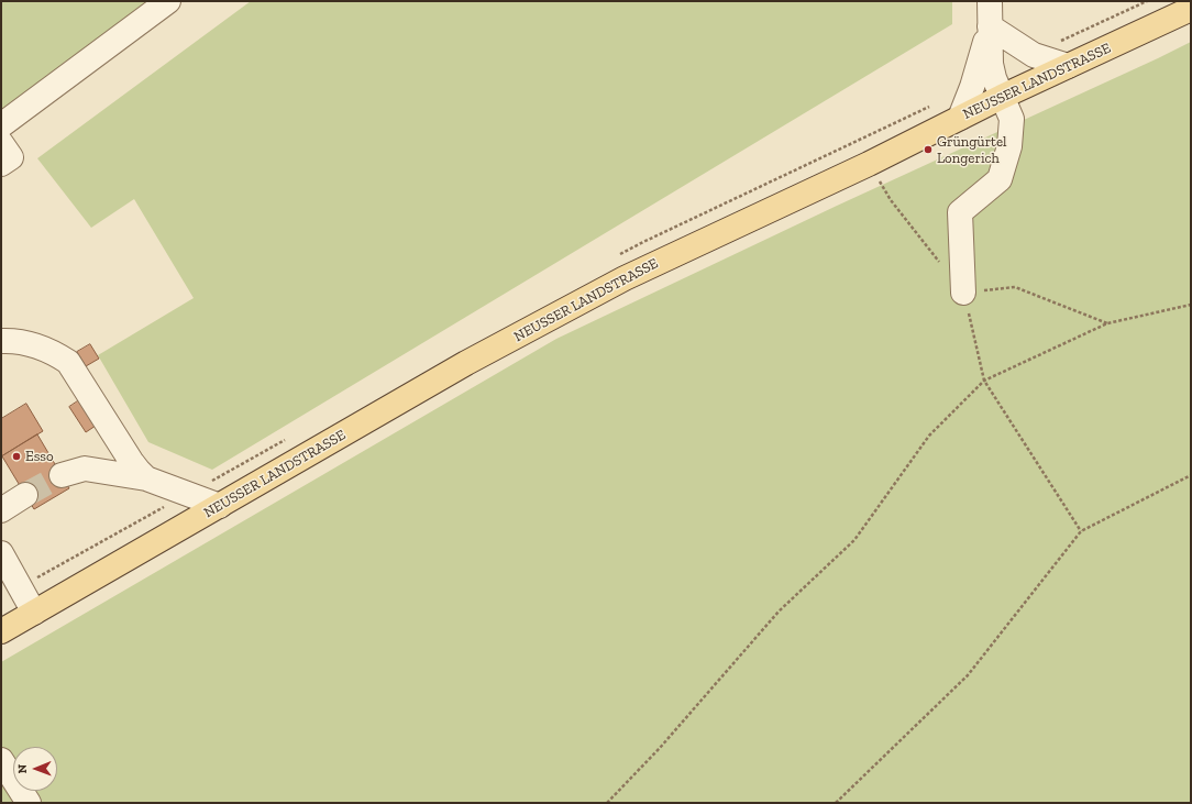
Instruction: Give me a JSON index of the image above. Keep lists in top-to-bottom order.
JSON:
{
  "streets": {
    "main road": ["NEUSSER LANDSTRASSE"]
  },
  "places": ["Grüngürtel Longerich", "Esso"],
  "north": "left"
}
